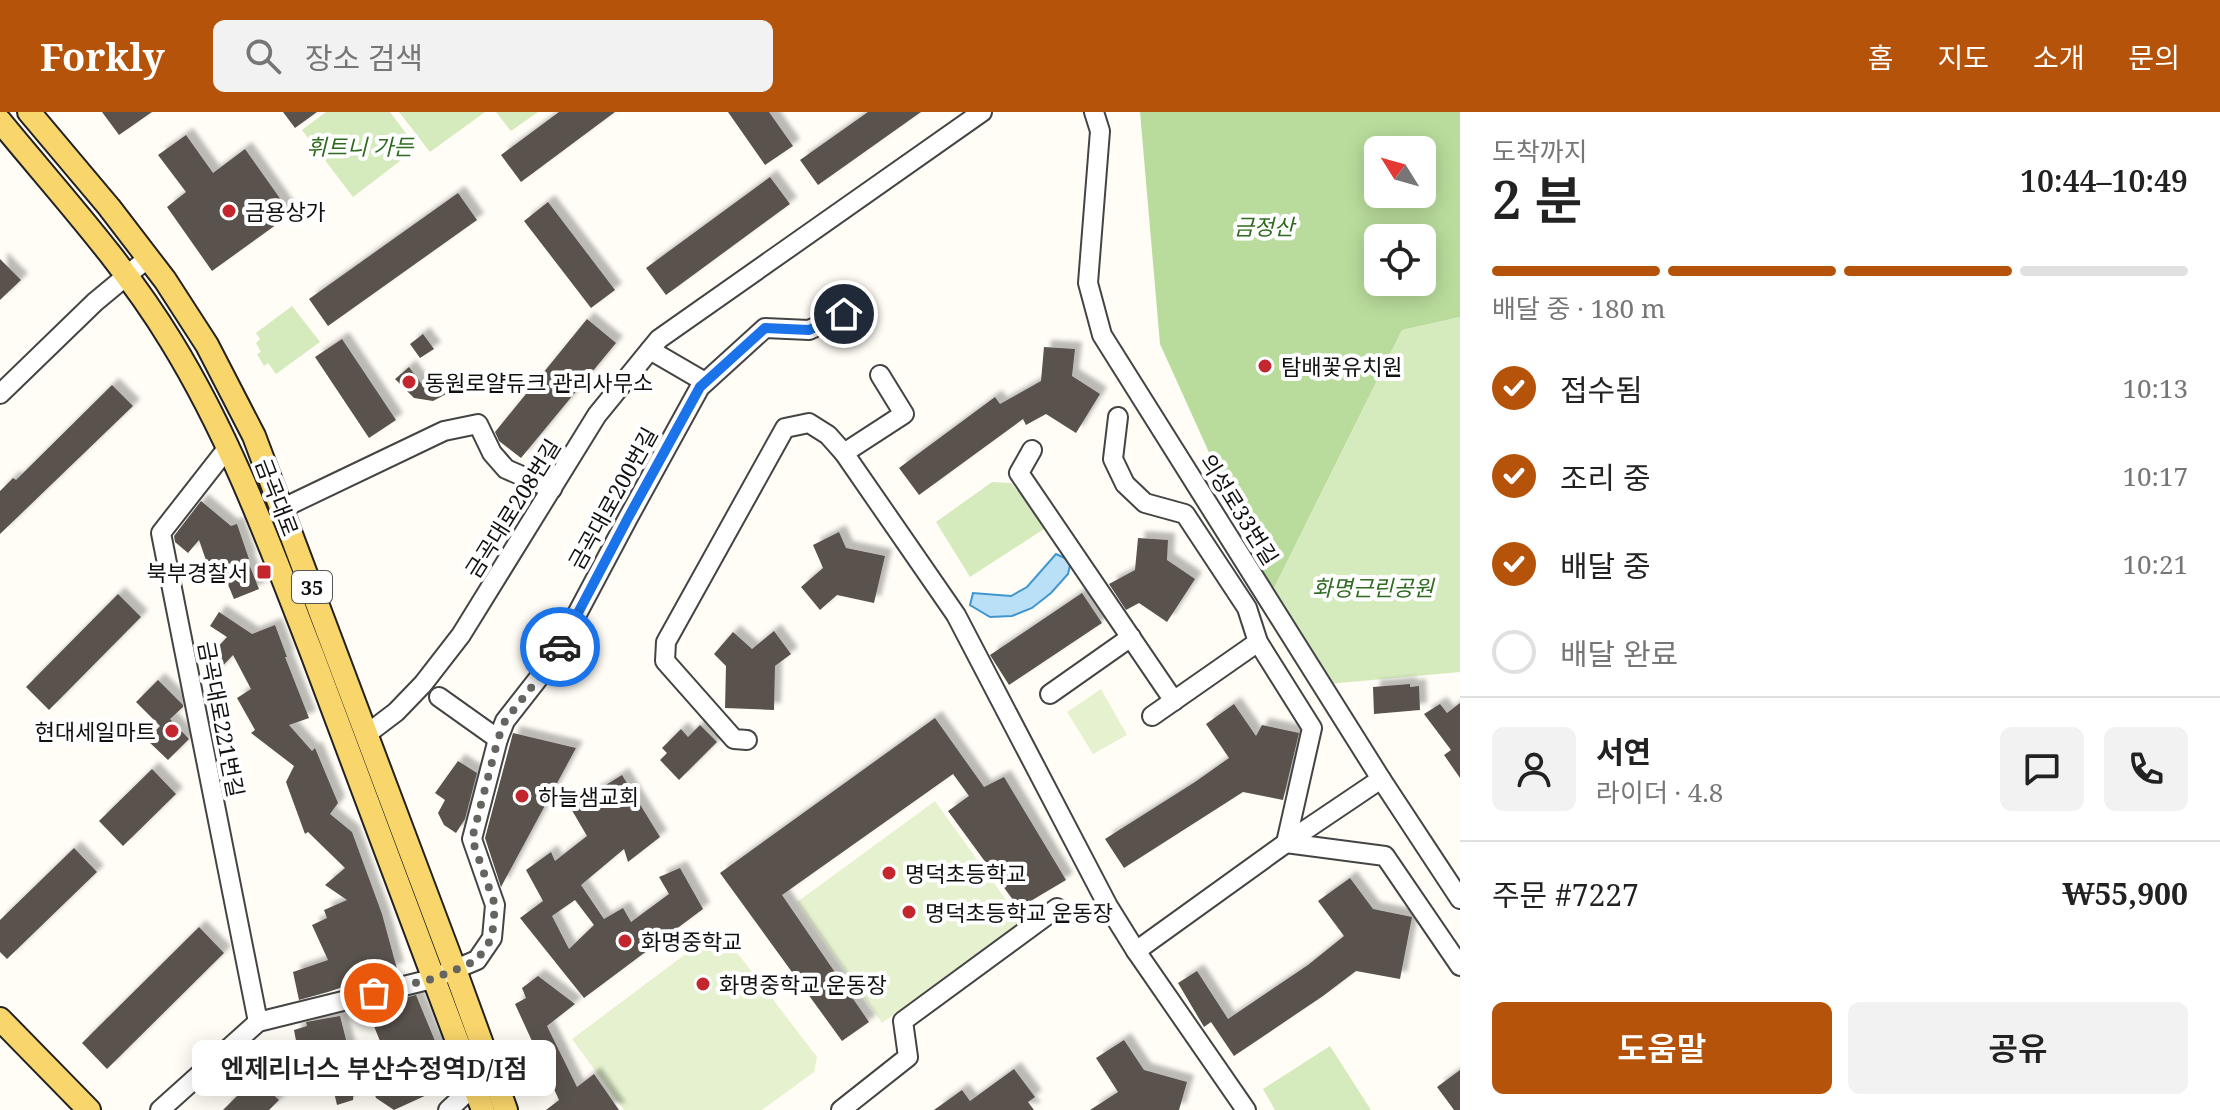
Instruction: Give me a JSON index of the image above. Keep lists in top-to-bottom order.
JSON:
{
  "streets": {
    "main road": ["금곡대로", "35"],
    "street": [
      "금곡대로200번길",
      "금곡대로208번길",
      "의성로33번길",
      "금곡대로221번길"
    ]
  },
  "crossings": [
    ["금곡대로", "금곡대로200번길"],
    ["금곡대로", "금곡대로208번길"],
    ["금곡대로", "금곡대로221번길"],
    ["금곡대로200번길", "금곡대로221번길"]
  ],
  "parks": ["휘트니 가든", "금정산", "화명근린공원"],
  "places": {
    "other": [
      "금용상가",
      "탐배꽃유치원",
      "동원로얄듀크 관리사무소",
      "현대세일마트",
      "하늘샘교회",
      "명덕초등학교",
      "명덕초등학교 운동장",
      "화명중학교",
      "화명중학교 운동장",
      "엔제리너스 부산수정역D/I점"
    ],
    "transit": ["북부경찰서"]
  },
  "north": "top left",
  "page": {
    "header": "Forkly",
    "search": "장소 검색",
    "nav": [
      "홈",
      "지도",
      "소개",
      "문의"
    ],
    "heading": ["2 분", "도착까지", "10:44–10:49"],
    "panel": [
      "서연",
      "라이더 · 4.8",
      "주문 #7227",
      "₩55,900"
    ],
    "bar": "배달 중 · 180 m",
    "list": [
      ["접수됨", "10:13"],
      ["조리 중", "10:17"],
      ["배달 중", "10:21"],
      "배달 완료"
    ],
    "buttons": ["도움말", "공유"],
    "bubble": "엔제리너스 부산수정역D/I점"
  }
}
